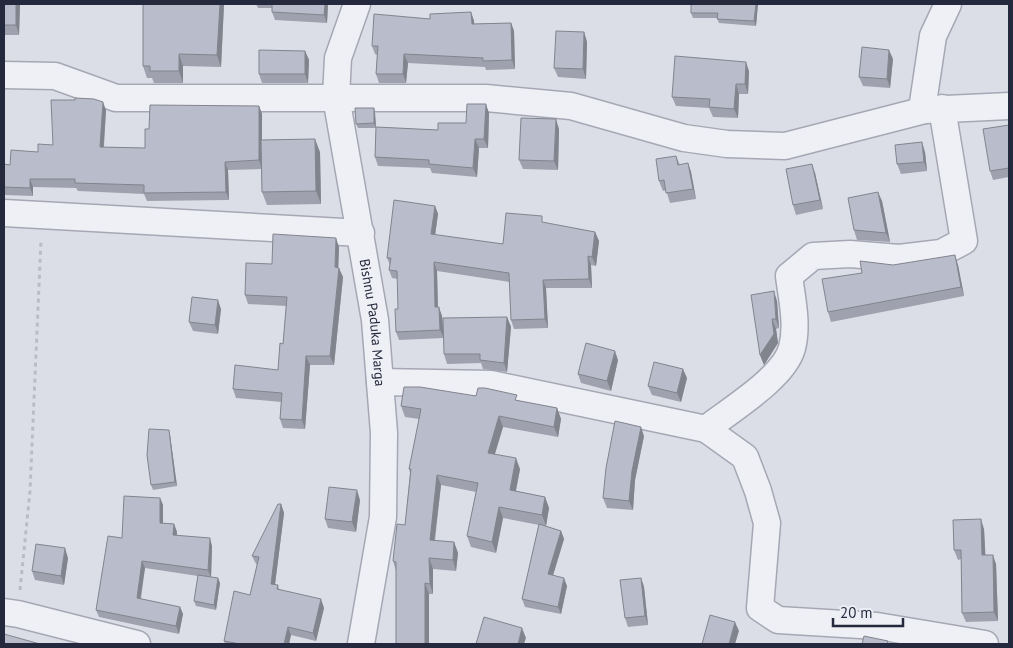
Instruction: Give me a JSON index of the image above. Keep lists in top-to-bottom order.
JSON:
{
  "streets": {
    "street": ["Bishnu Paduka Marga"]
  },
  "scale_bar": "20 m"
}
